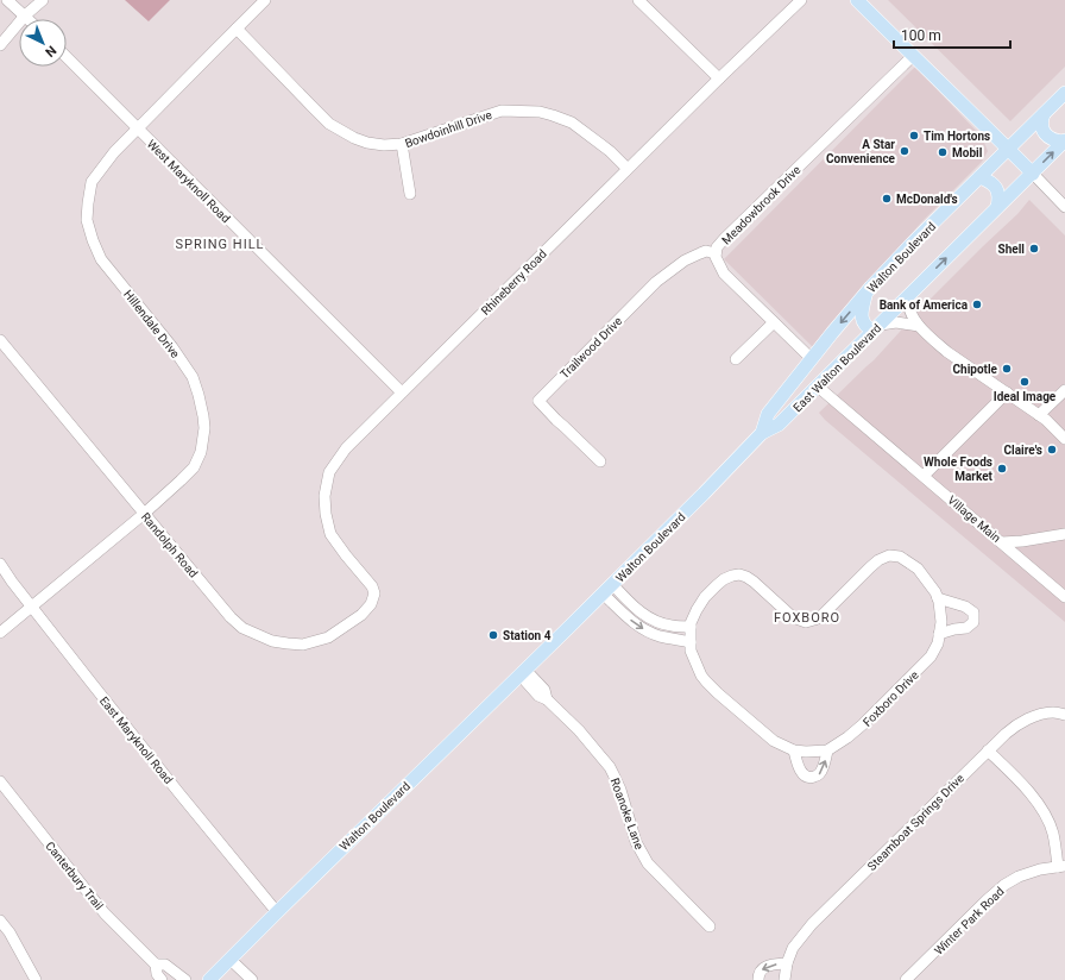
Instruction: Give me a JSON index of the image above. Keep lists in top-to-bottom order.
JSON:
{
  "streets": {
    "main road": ["Walton Boulevard", "East Walton Boulevard"],
    "street": [
      "Bowdoinhill Drive",
      "West Maryknoll Road",
      "Meadowbrook Drive",
      "Rhineberry Road",
      "Hillendale Drive",
      "Trailwood Drive",
      "Village Main",
      "Randolph Road",
      "Foxboro Drive",
      "East Maryknoll Road",
      "Roanoke Lane",
      "Steamboat Springs Drive",
      "Canterbury Trail",
      "Winter Park Road"
    ]
  },
  "crossings": [
    ["Bowdoinhill Drive", "Rhineberry Road"],
    ["Bowdoinhill Drive", "Hillendale Drive"],
    ["West Maryknoll Road", "Rhineberry Road"],
    ["West Maryknoll Road", "Hillendale Drive"],
    ["Meadowbrook Drive", "Walton Boulevard"],
    ["Meadowbrook Drive", "Trailwood Drive"],
    ["Walton Boulevard", "East Walton Boulevard"],
    ["Walton Boulevard", "East Maryknoll Road"],
    ["Walton Boulevard", "Roanoke Lane"],
    ["Rhineberry Road", "Randolph Road"],
    ["Hillendale Drive", "Randolph Road"],
    ["Hillendale Drive", "East Maryknoll Road"],
    ["East Walton Boulevard", "Village Main"]
  ],
  "districts": ["SPRING HILL", "FOXBORO"],
  "places": [
    "Tim Hortons",
    "A Star Convenience",
    "Mobil",
    "McDonald's",
    "Shell",
    "Bank of America",
    "Chipotle",
    "Ideal Image",
    "Claire's",
    "Whole Foods Market",
    "Station 4"
  ],
  "scale_bar": "100 m",
  "north": "bottom right"
}
